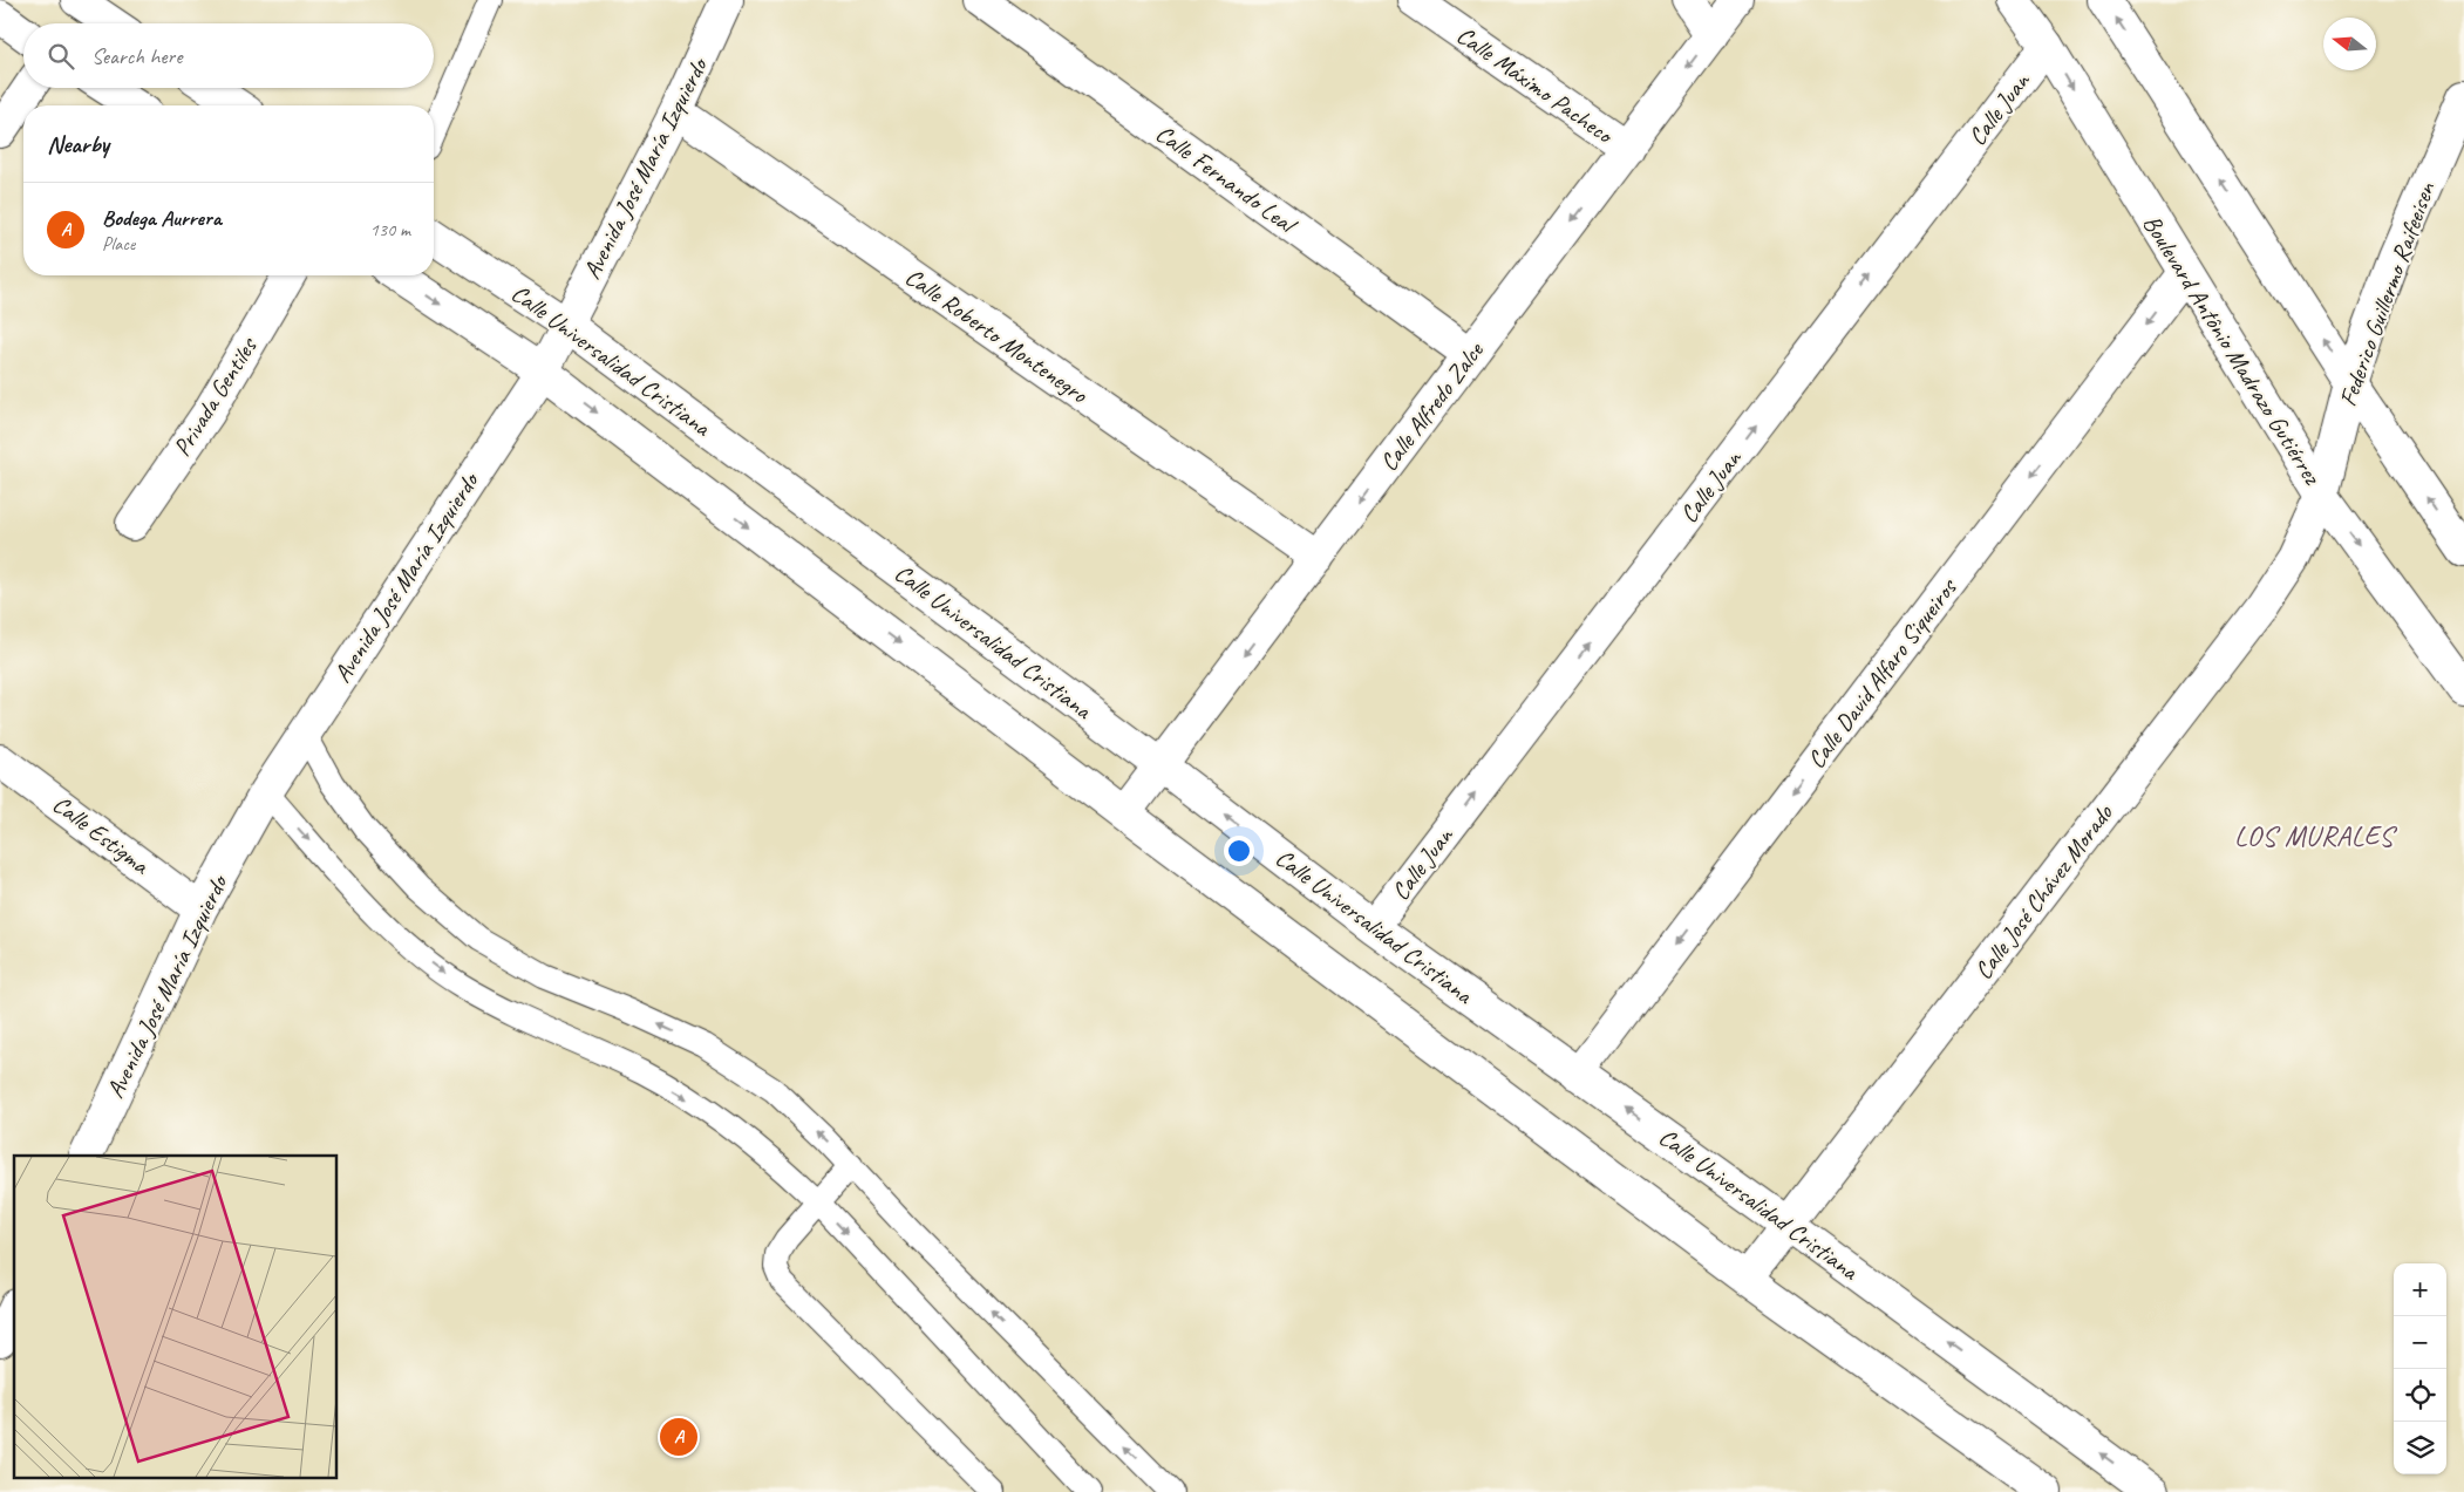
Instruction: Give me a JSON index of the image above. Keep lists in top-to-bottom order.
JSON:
{
  "streets": {
    "street": [
      "Calle Máximo Pacheco",
      "Calle Juan",
      "Avenida José María Izquierdo",
      "Calle Fernando Leal",
      "Federico Guillermo Raifeeisen",
      "Calle Roberto Montenegro",
      "Boulevard Antônio Madrazo Gutiérrez",
      "Calle Universalidad Cristiana",
      "Privada Gentiles",
      "Calle Alfredo Zalce",
      "Calle David Alfaro Siqueiros",
      "Calle Estigma",
      "Calle José Chávez Morado"
    ]
  },
  "crossings": [
    ["Calle Máximo Pacheco", "Calle Alfredo Zalce"],
    ["Calle Juan", "Boulevard Antônio Madrazo Gutiérrez"],
    ["Calle Juan", "Calle Universalidad Cristiana"],
    ["Avenida José María Izquierdo", "Calle Roberto Montenegro"],
    ["Avenida José María Izquierdo", "Calle Universalidad Cristiana"],
    ["Avenida José María Izquierdo", "Calle Estigma"],
    ["Calle Fernando Leal", "Calle Alfredo Zalce"],
    ["Federico Guillermo Raifeeisen", "Boulevard Antônio Madrazo Gutiérrez"],
    ["Federico Guillermo Raifeeisen", "Calle José Chávez Morado"],
    ["Calle Roberto Montenegro", "Calle Alfredo Zalce"],
    ["Boulevard Antônio Madrazo Gutiérrez", "Calle David Alfaro Siqueiros"],
    ["Boulevard Antônio Madrazo Gutiérrez", "Calle José Chávez Morado"],
    ["Calle Universalidad Cristiana", "Calle Alfredo Zalce"],
    ["Calle Universalidad Cristiana", "Calle David Alfaro Siqueiros"],
    ["Calle Universalidad Cristiana", "Calle José Chávez Morado"]
  ],
  "one_way": ["Calle Juan", "Calle Alfredo Zalce", "Calle David Alfaro Siqueiros"],
  "districts": ["LOS MURALES"],
  "north": "left",
  "page": {
    "search": "Search here",
    "heading": "Nearby",
    "list": [
      {
        "mark": "A",
        "name": "Bodega Aurrera",
        "note": "Place",
        "value": "130 m"
      }
    ],
    "map_buttons": ["+", "−"],
    "pins": "A"
  }
}
